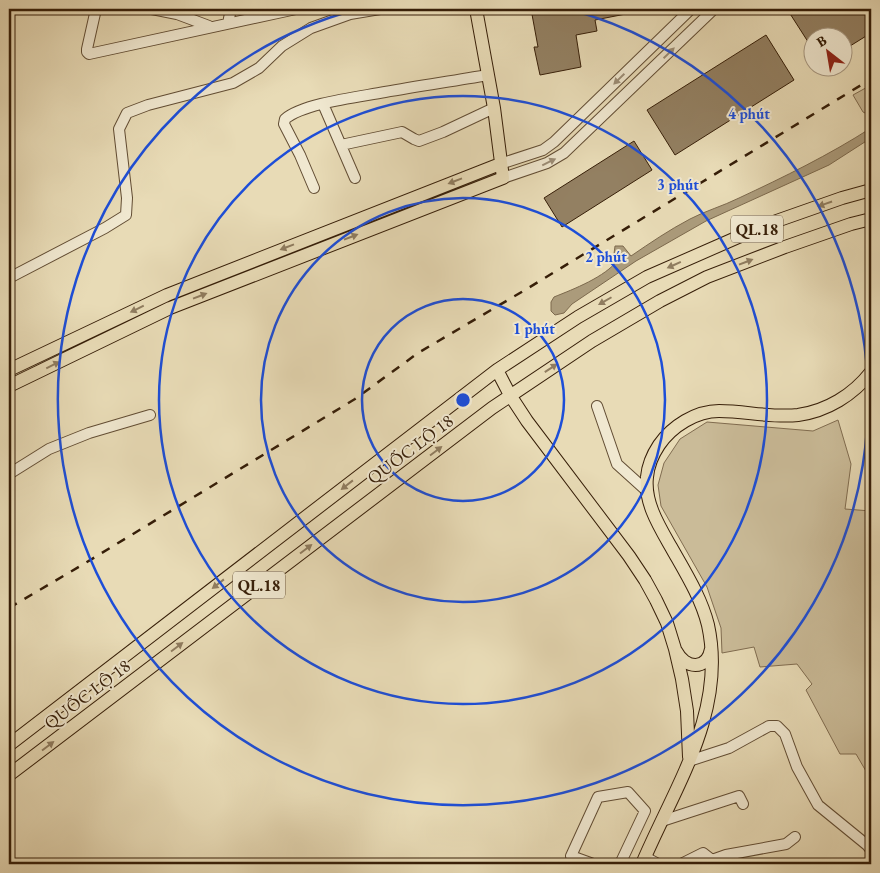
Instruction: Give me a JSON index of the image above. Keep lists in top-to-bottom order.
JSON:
{
  "streets": {
    "main road": ["QL.18", "QUỐC LỘ 18"]
  },
  "north": "top left",
  "rings": [
    "4 phút",
    "3 phút",
    "2 phút",
    "1 phút"
  ]
}
